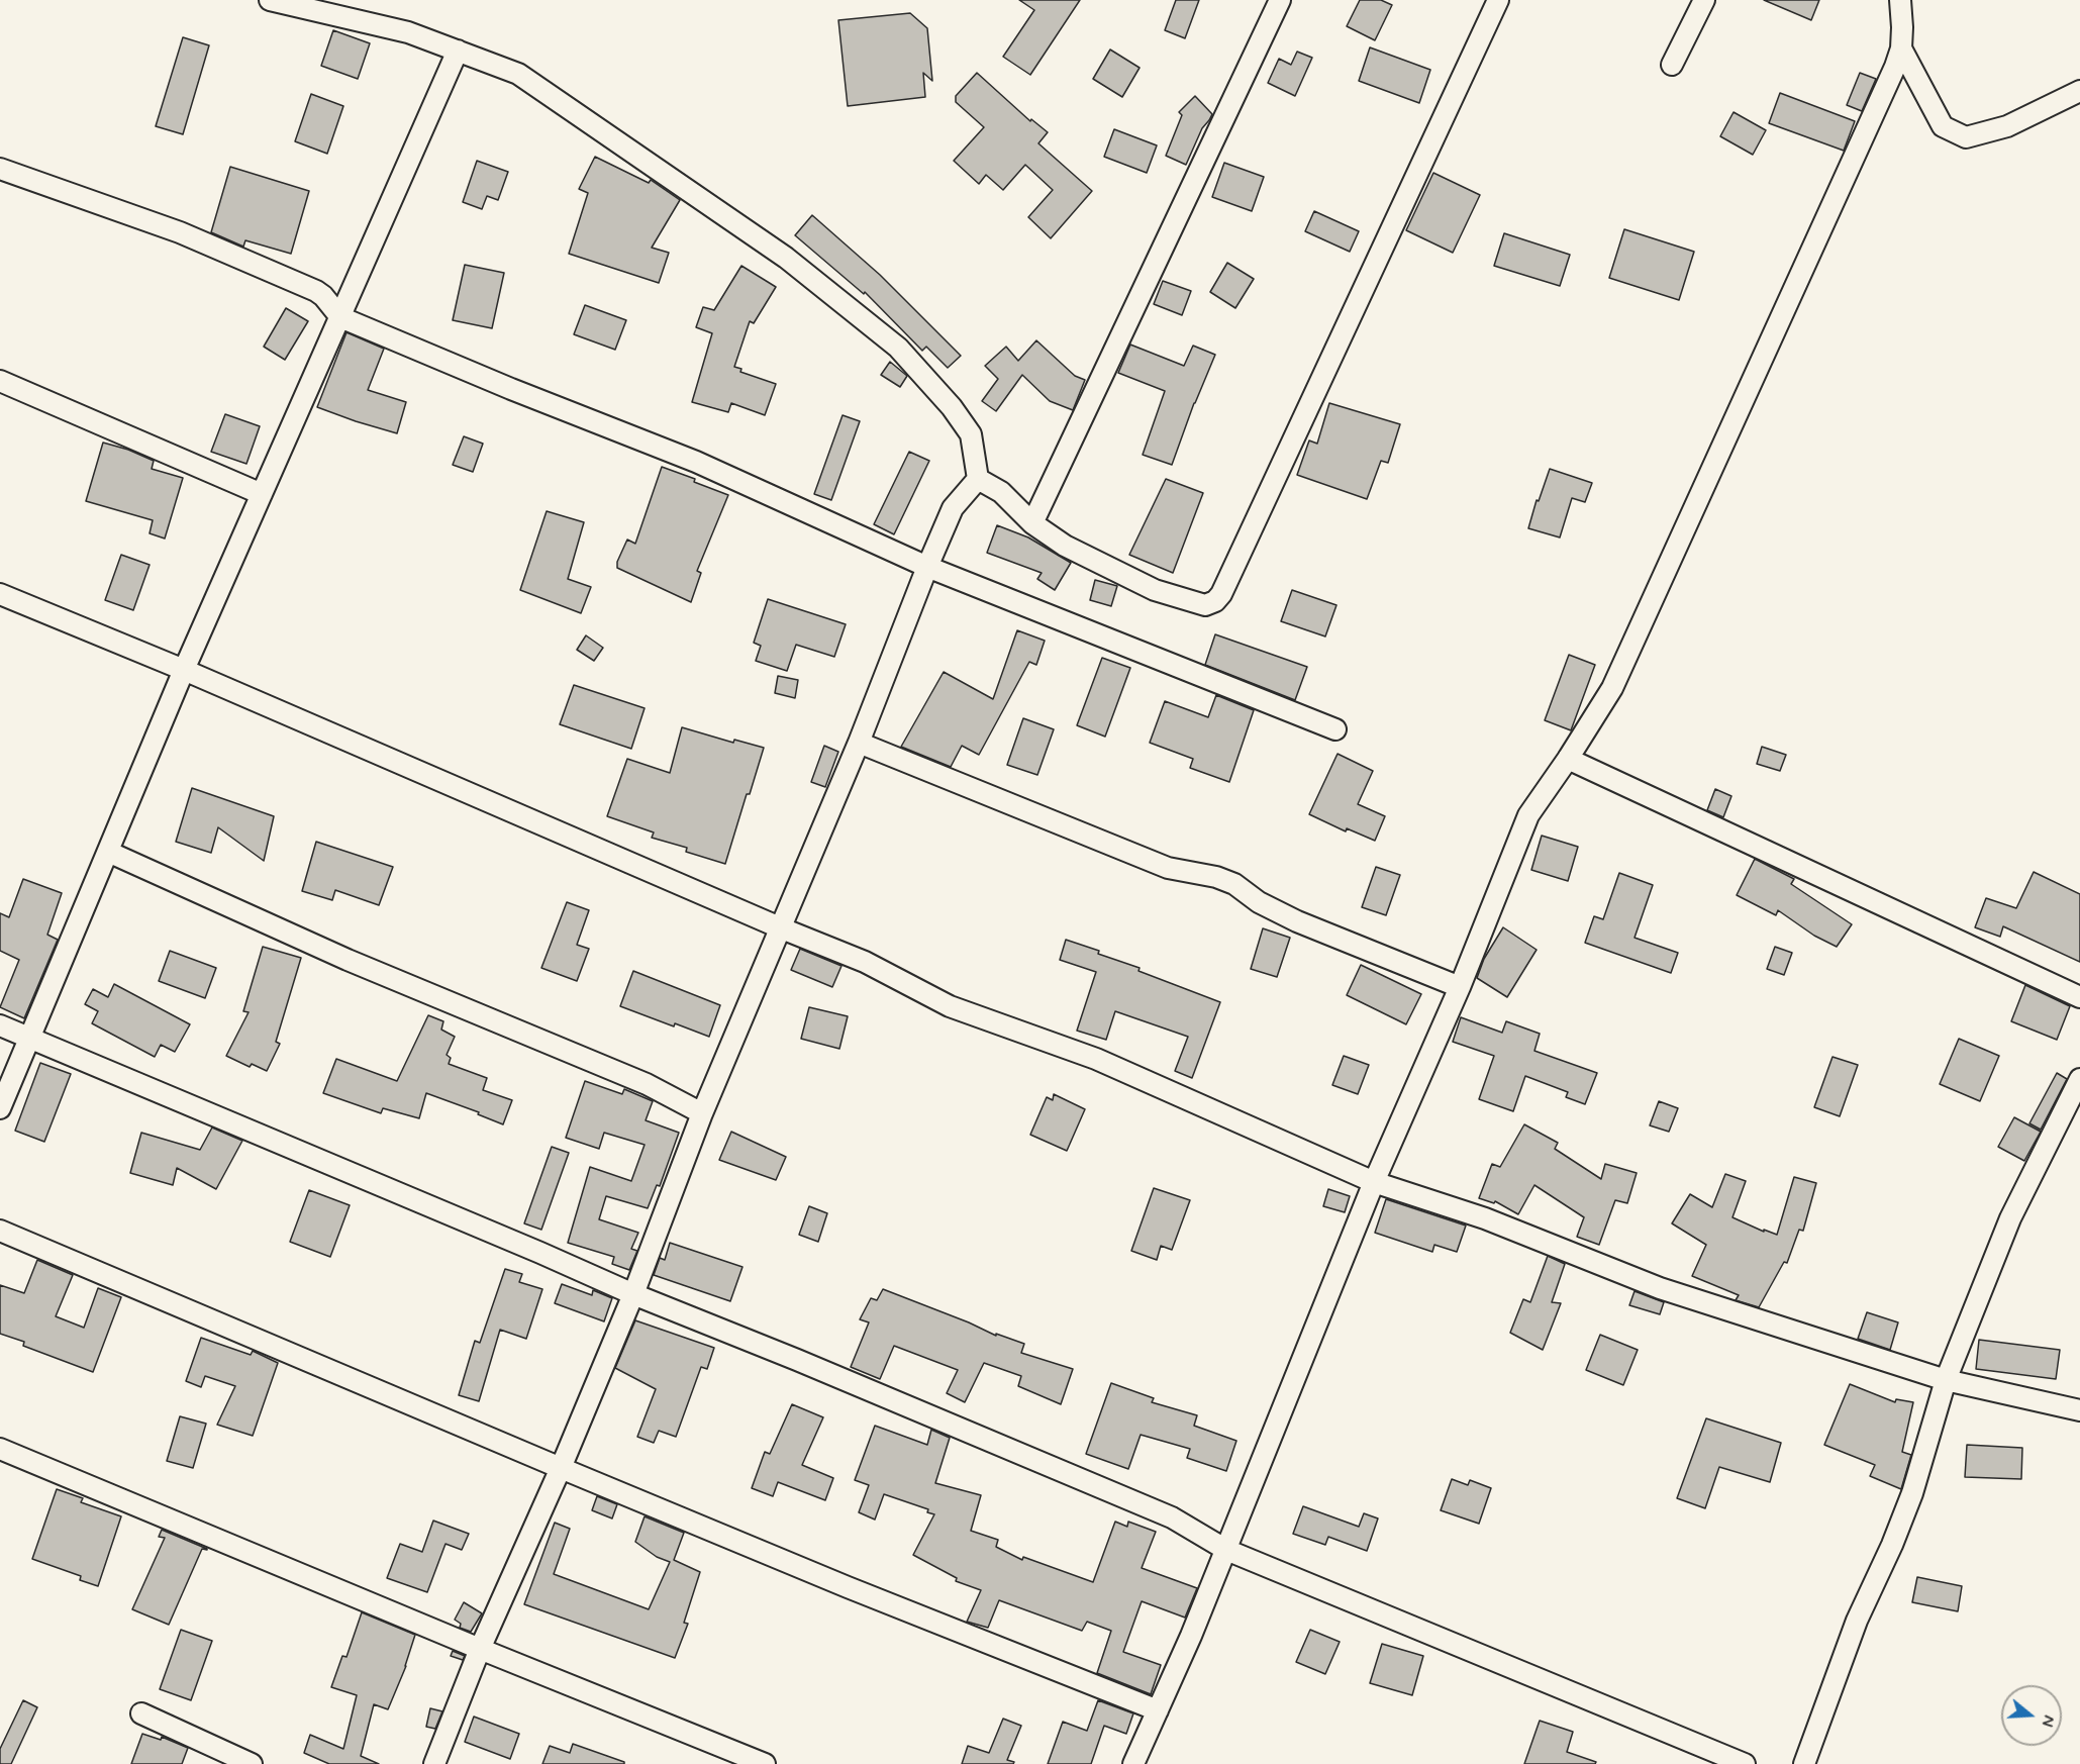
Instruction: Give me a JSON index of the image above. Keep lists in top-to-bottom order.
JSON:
{
  "north": "right"
}
